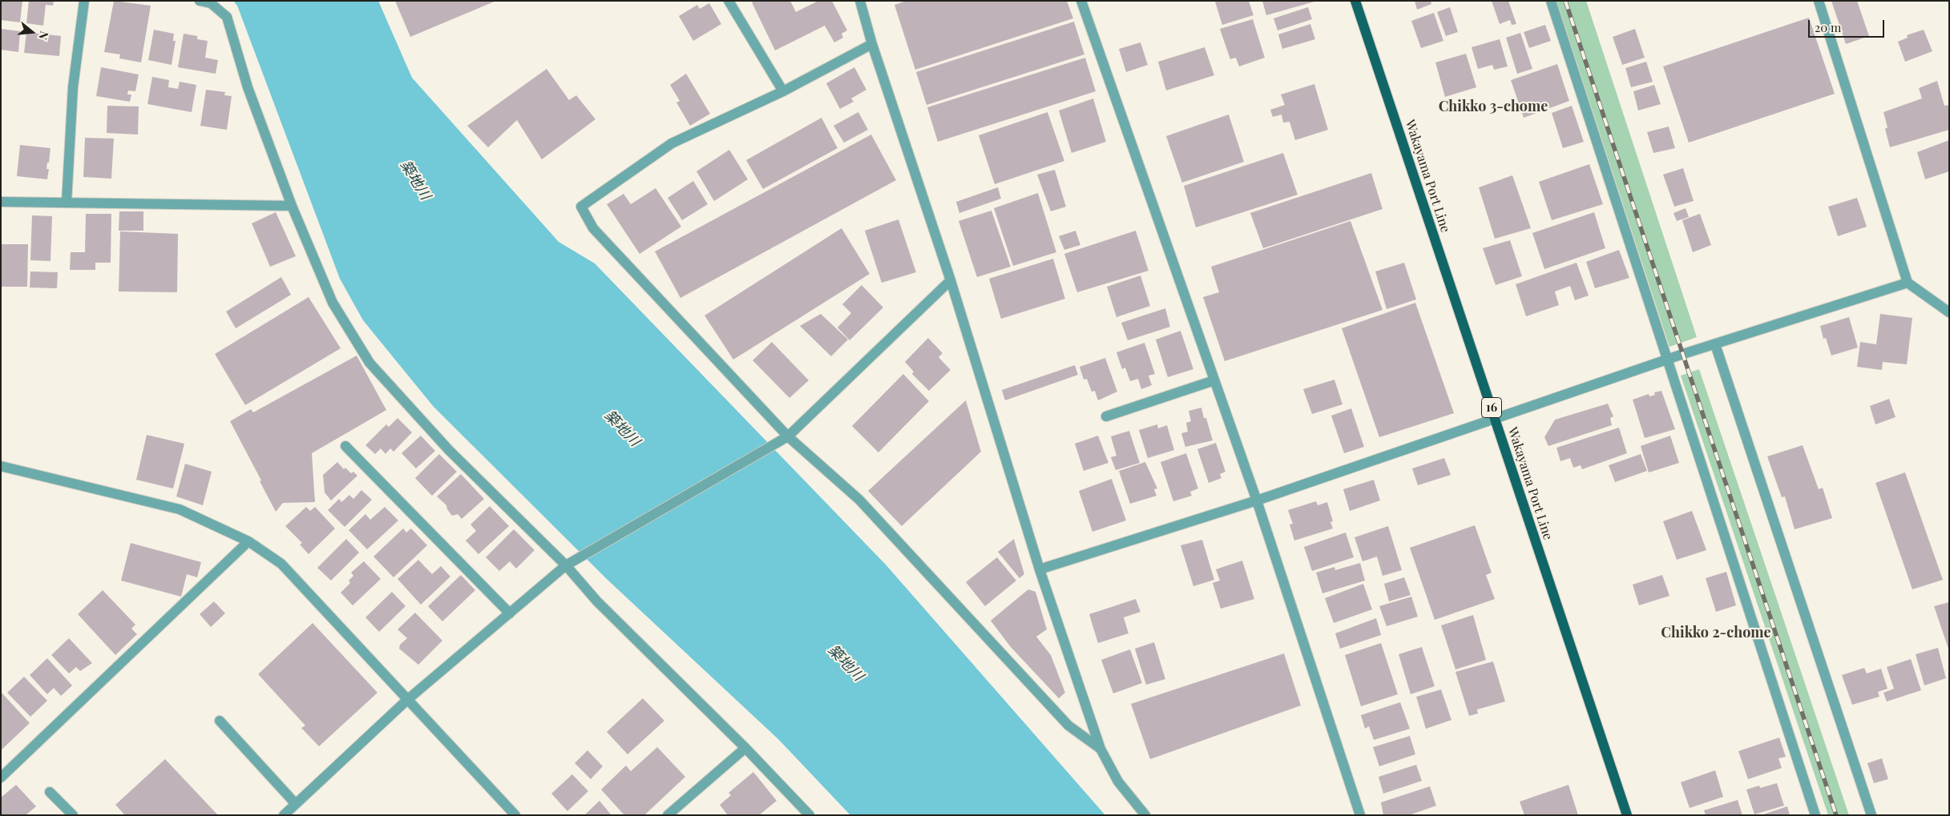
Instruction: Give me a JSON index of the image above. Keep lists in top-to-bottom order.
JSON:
{
  "streets": {
    "main road": ["Wakayama Port Line", "16"]
  },
  "districts": ["Chikko 3-chome", "Chikko 2-chome"],
  "water": ["築地川"],
  "scale_bar": "20 m",
  "north": "right"
}
